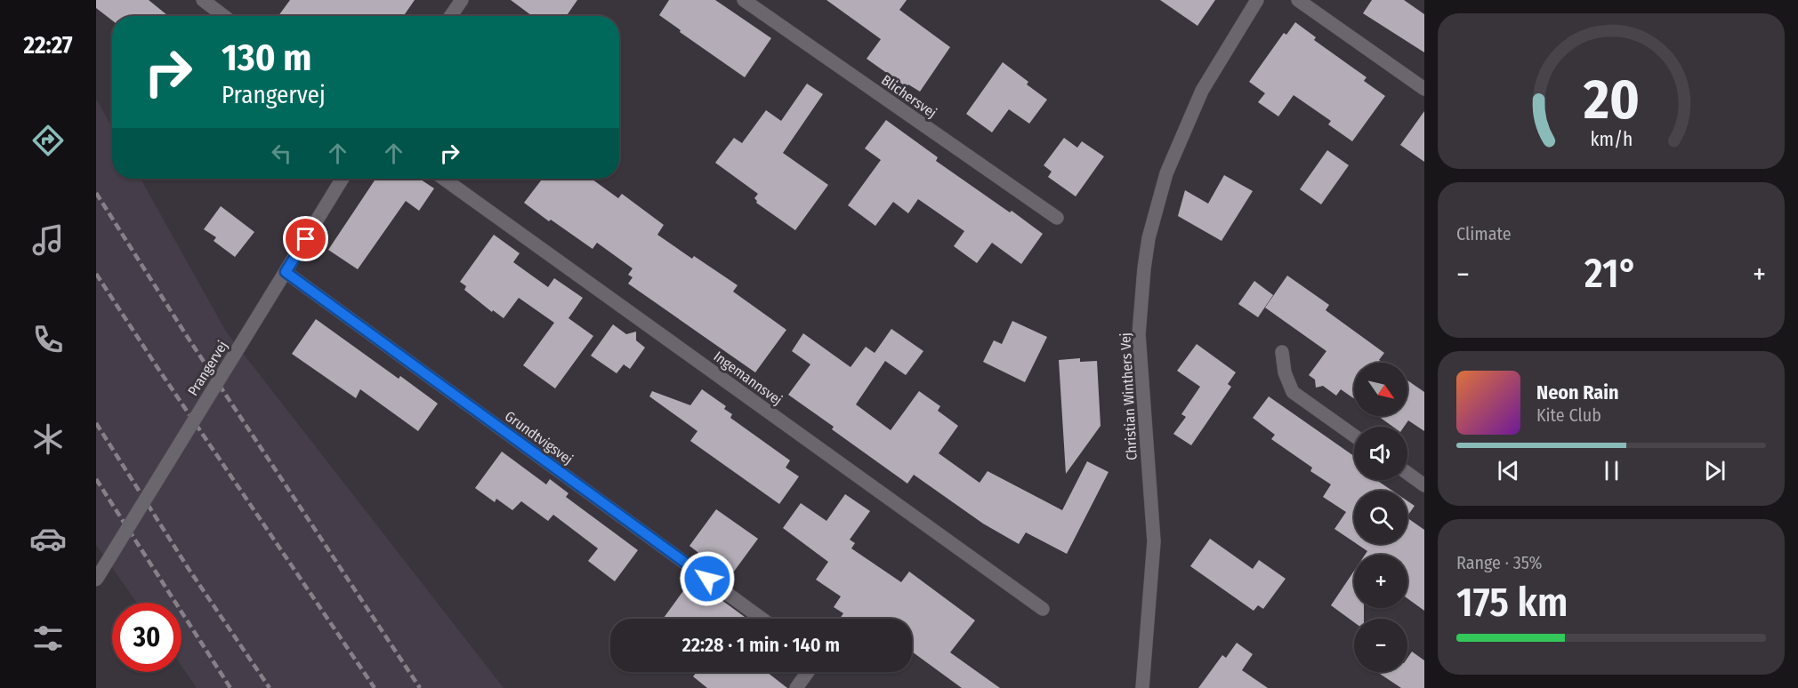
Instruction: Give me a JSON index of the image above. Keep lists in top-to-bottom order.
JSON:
{
  "streets": {
    "street": [
      "Blichersvej",
      "Prangervej",
      "Ingemannsvej",
      "Christian Winthers Vej",
      "Grundtvigsvej"
    ]
  },
  "crossings": [
    ["Prangervej", "Grundtvigsvej"]
  ],
  "north": "bottom right",
  "page": {
    "tabs": "22:27",
    "turn": ["130 m", "Prangervej"],
    "tile": [
      "Climate",
      ["Range · 35%", "175 km"]
    ],
    "heat": ["−", "21°", "+"],
    "map_buttons": ["+", "−"],
    "song": ["Neon Rain", "Kite Club"],
    "limit": "30",
    "trip": "22:28 · 1 min · 140 m",
    "gauge": ["20", "km/h"]
  }
}
